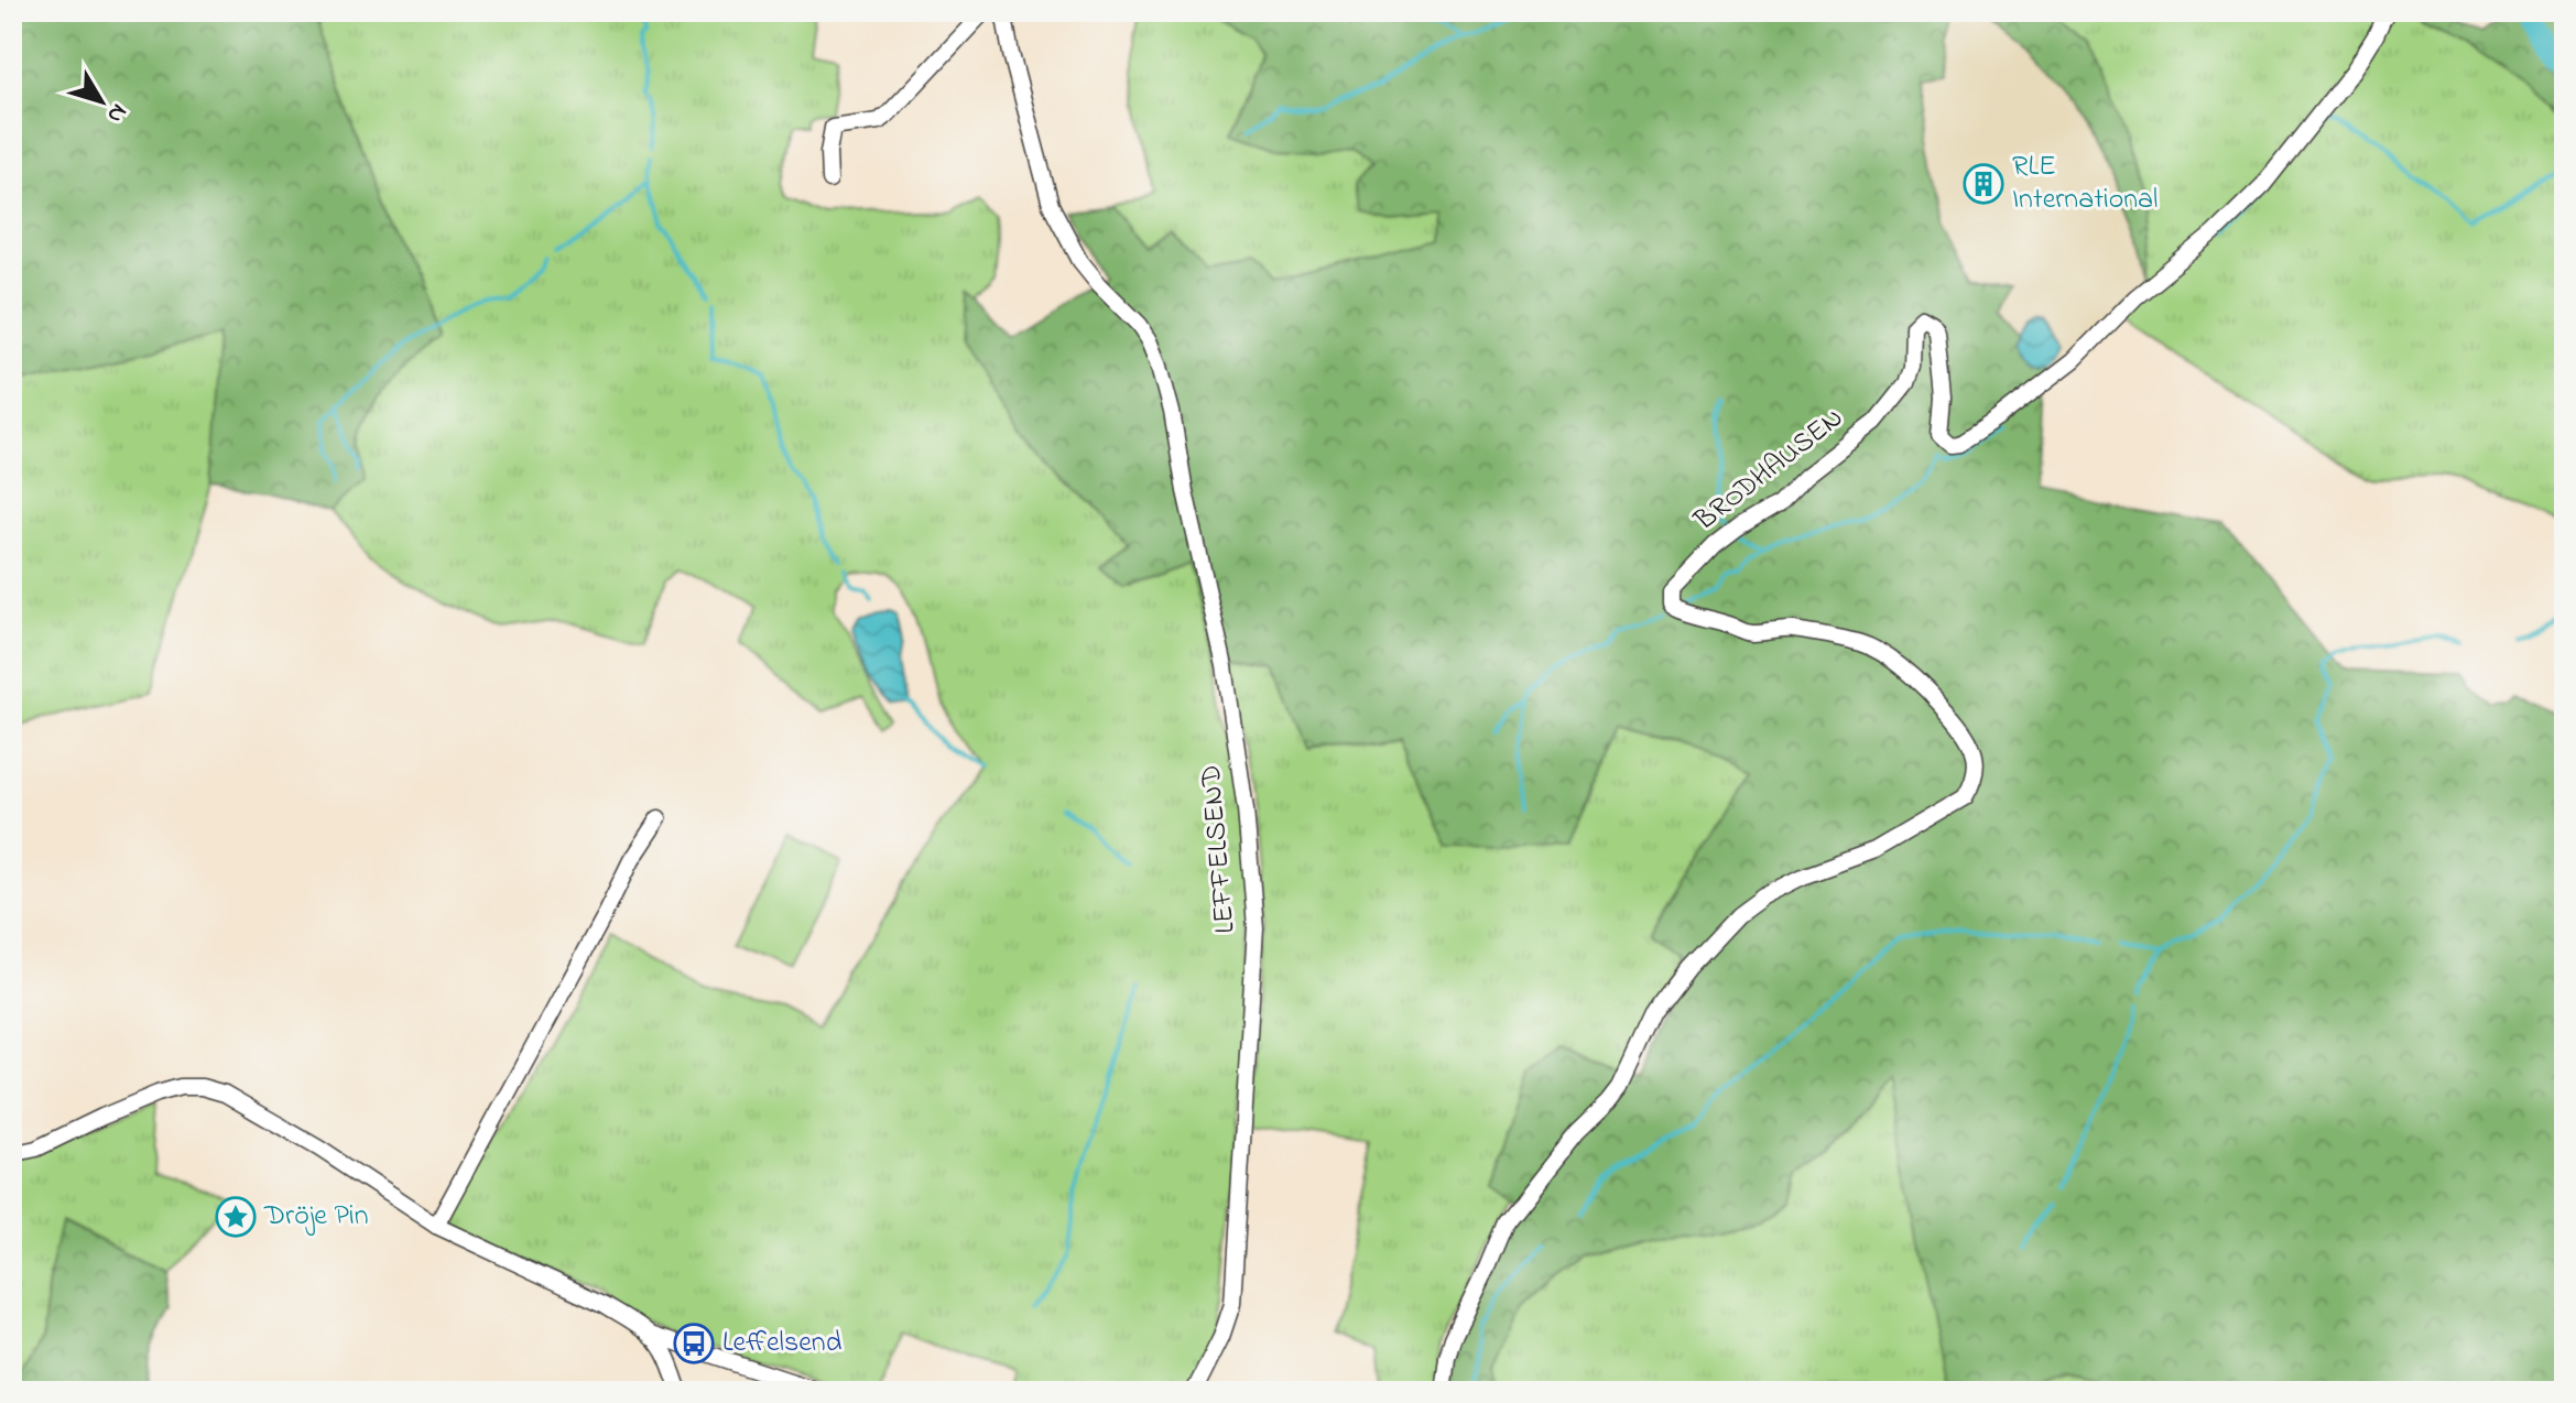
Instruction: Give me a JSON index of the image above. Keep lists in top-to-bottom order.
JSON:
{
  "streets": {
    "street": ["BRODHAUSEN", "LEFFELSEND"]
  },
  "places": {
    "building": ["RLE International"],
    "place": ["Dröje Pin"],
    "bus stop": ["Leffelsend"]
  },
  "north": "bottom right"
}
